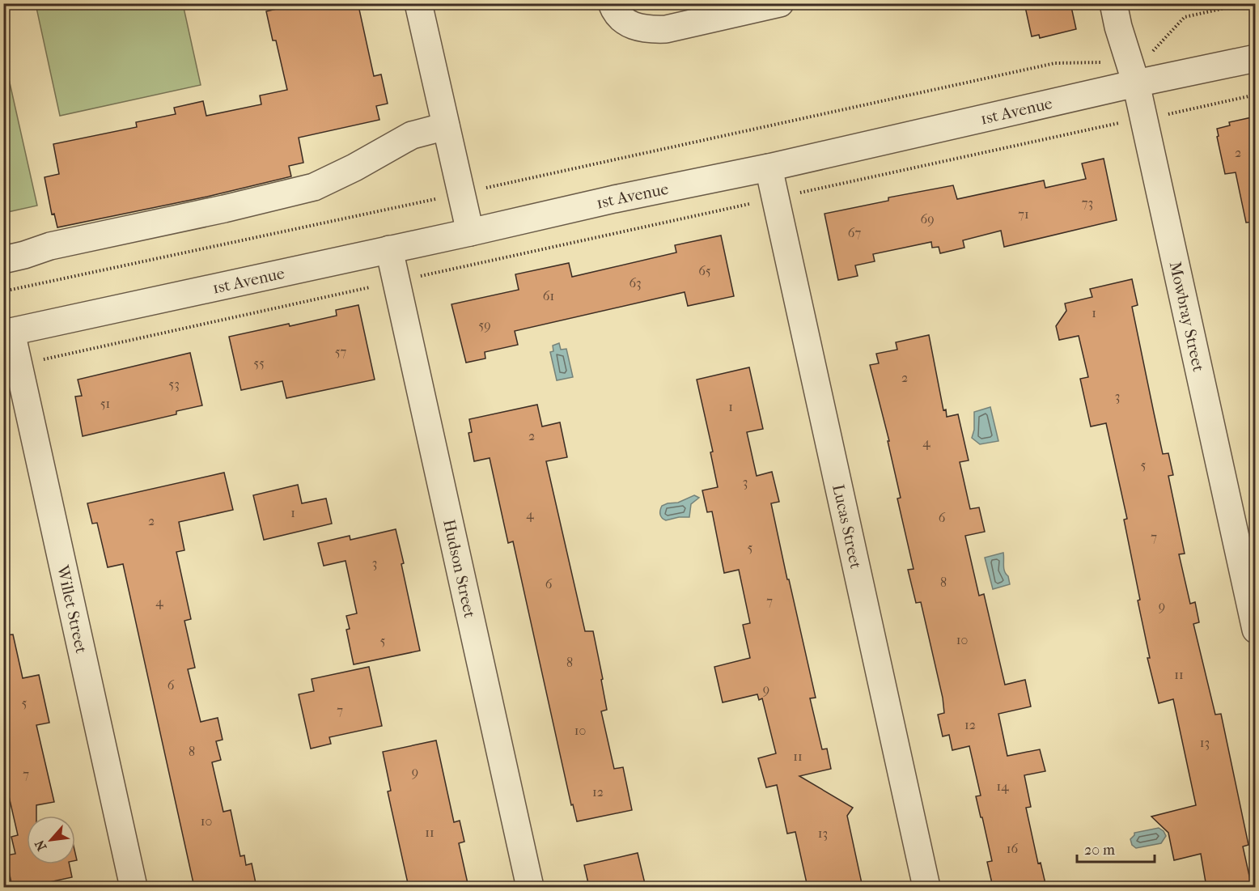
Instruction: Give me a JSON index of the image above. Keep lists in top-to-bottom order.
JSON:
{
  "streets": {
    "street": [
      "1st Avenue",
      "Mowbray Street",
      "Lucas Street",
      "Hudson Street",
      "Willet Street"
    ]
  },
  "crossings": [
    ["1st Avenue", "Mowbray Street"],
    ["1st Avenue", "Lucas Street"],
    ["1st Avenue", "Hudson Street"],
    ["1st Avenue", "Willet Street"]
  ],
  "house_numbers": [
    "2",
    "73",
    "71",
    "69",
    "67",
    "65",
    "63",
    "61",
    "1",
    "59",
    "57",
    "55",
    "2",
    "53",
    "3",
    "51",
    "1",
    "2",
    "4",
    "5",
    "3",
    "1",
    "4",
    "6",
    "2",
    "7",
    "5",
    "3",
    "8",
    "6",
    "7",
    "4",
    "9",
    "10",
    "5",
    "8",
    "11",
    "6",
    "9",
    "5",
    "7",
    "12",
    "10",
    "13",
    "8",
    "11",
    "9",
    "7",
    "14",
    "12",
    "10",
    "11",
    "13",
    "16"
  ],
  "scale_bar": "20 m",
  "north": "bottom left"
}
